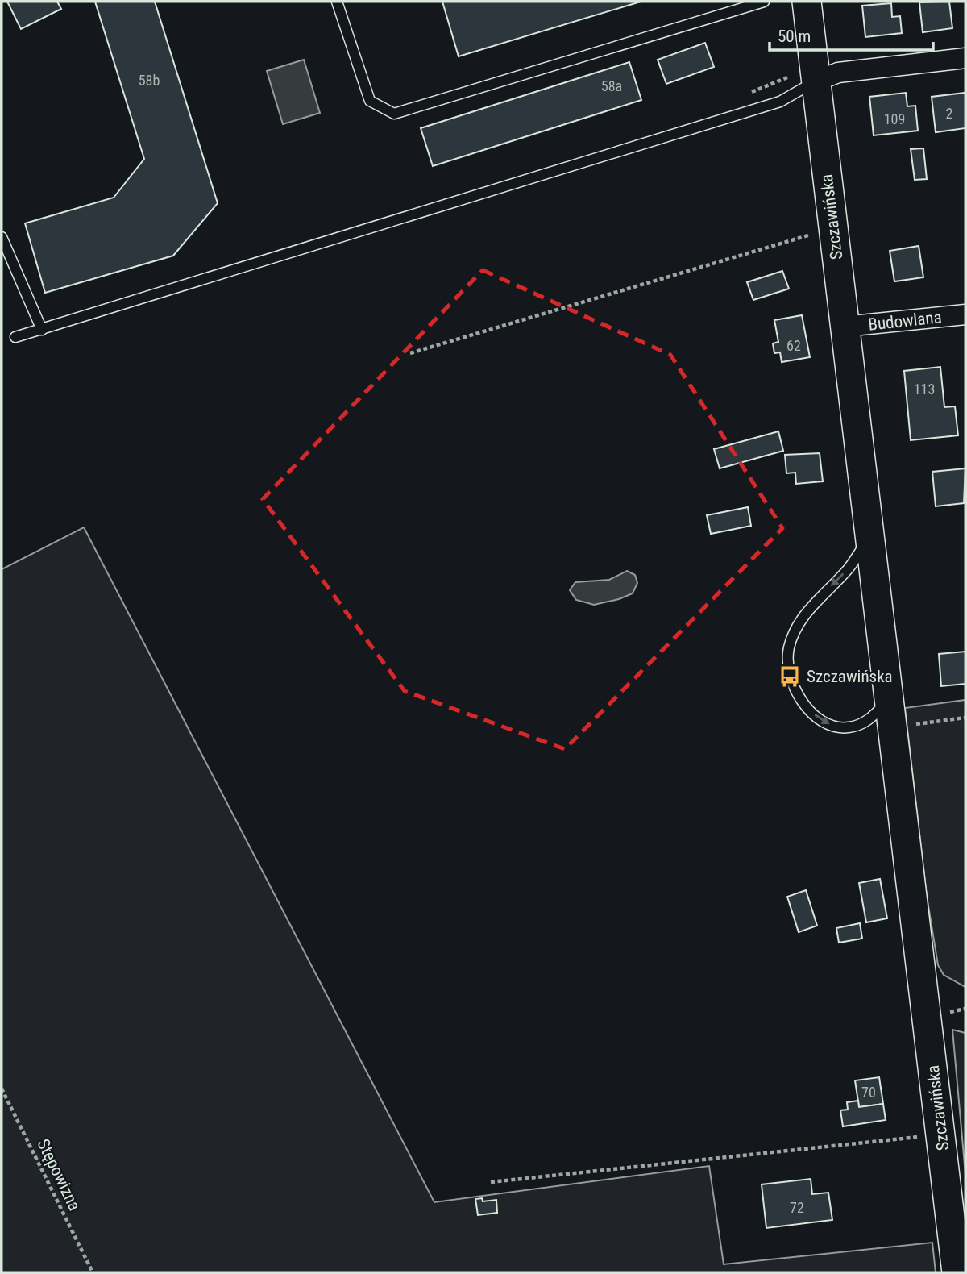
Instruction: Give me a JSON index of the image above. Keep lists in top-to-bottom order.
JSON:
{
  "streets": {
    "street": ["Szczawińska", "Budowlana"],
    "path": ["Stępowizna"]
  },
  "crossings": [
    ["Szczawińska", "Budowlana"]
  ],
  "places": {
    "bus stop": ["Szczawińska"]
  },
  "house_numbers": [
    "58b",
    "58a",
    "2",
    "109",
    "62",
    "113",
    "70",
    "72"
  ],
  "scale_bar": "50 m"
}
